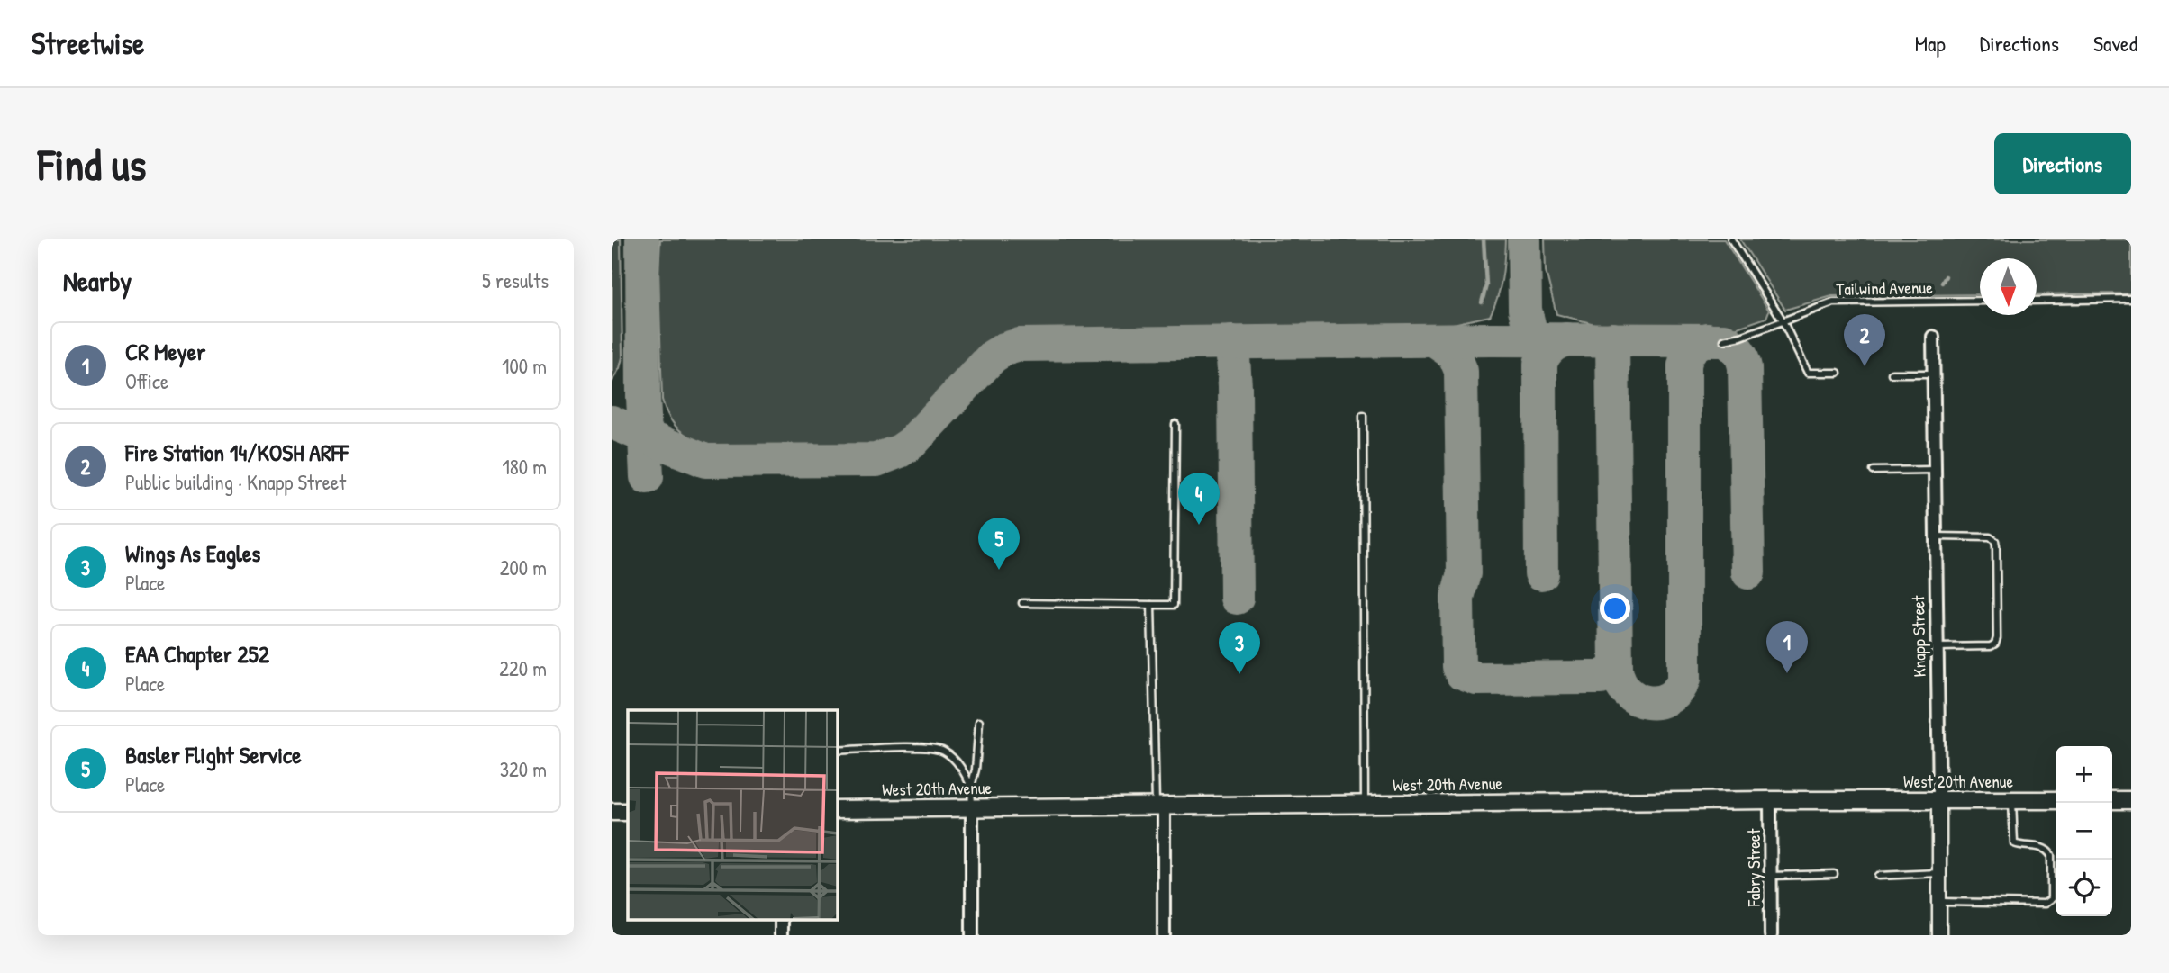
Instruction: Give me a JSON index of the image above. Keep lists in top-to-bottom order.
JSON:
{
  "streets": {
    "main road": ["West 20th Avenue"],
    "street": ["Knapp Street", "Fabry Street"],
    "lane": ["Tailwind Avenue"]
  },
  "crossings": [
    ["Knapp Street", "West 20th Avenue"],
    ["West 20th Avenue", "Fabry Street"]
  ],
  "north": "bottom",
  "page": {
    "header": "Streetwise",
    "nav": ["Map", "Directions", "Saved"],
    "buttons": "Directions",
    "title": "Find us",
    "heading": ["Nearby", "5 results"],
    "pins": [
      "2",
      "4",
      "5",
      "1",
      "3"
    ],
    "list": [
      {
        "mark": "1",
        "name": "CR Meyer",
        "note": "Office",
        "value": "100 m"
      },
      {
        "mark": "2",
        "name": "Fire Station 14/KOSH ARFF",
        "note": "Public building · Knapp Street",
        "value": "180 m"
      },
      {
        "mark": "3",
        "name": "Wings As Eagles",
        "note": "Place",
        "value": "200 m"
      },
      {
        "mark": "4",
        "name": "EAA Chapter 252",
        "note": "Place",
        "value": "220 m"
      },
      {
        "mark": "5",
        "name": "Basler Flight Service",
        "note": "Place",
        "value": "320 m"
      }
    ],
    "map_buttons": ["+", "−"]
  }
}
